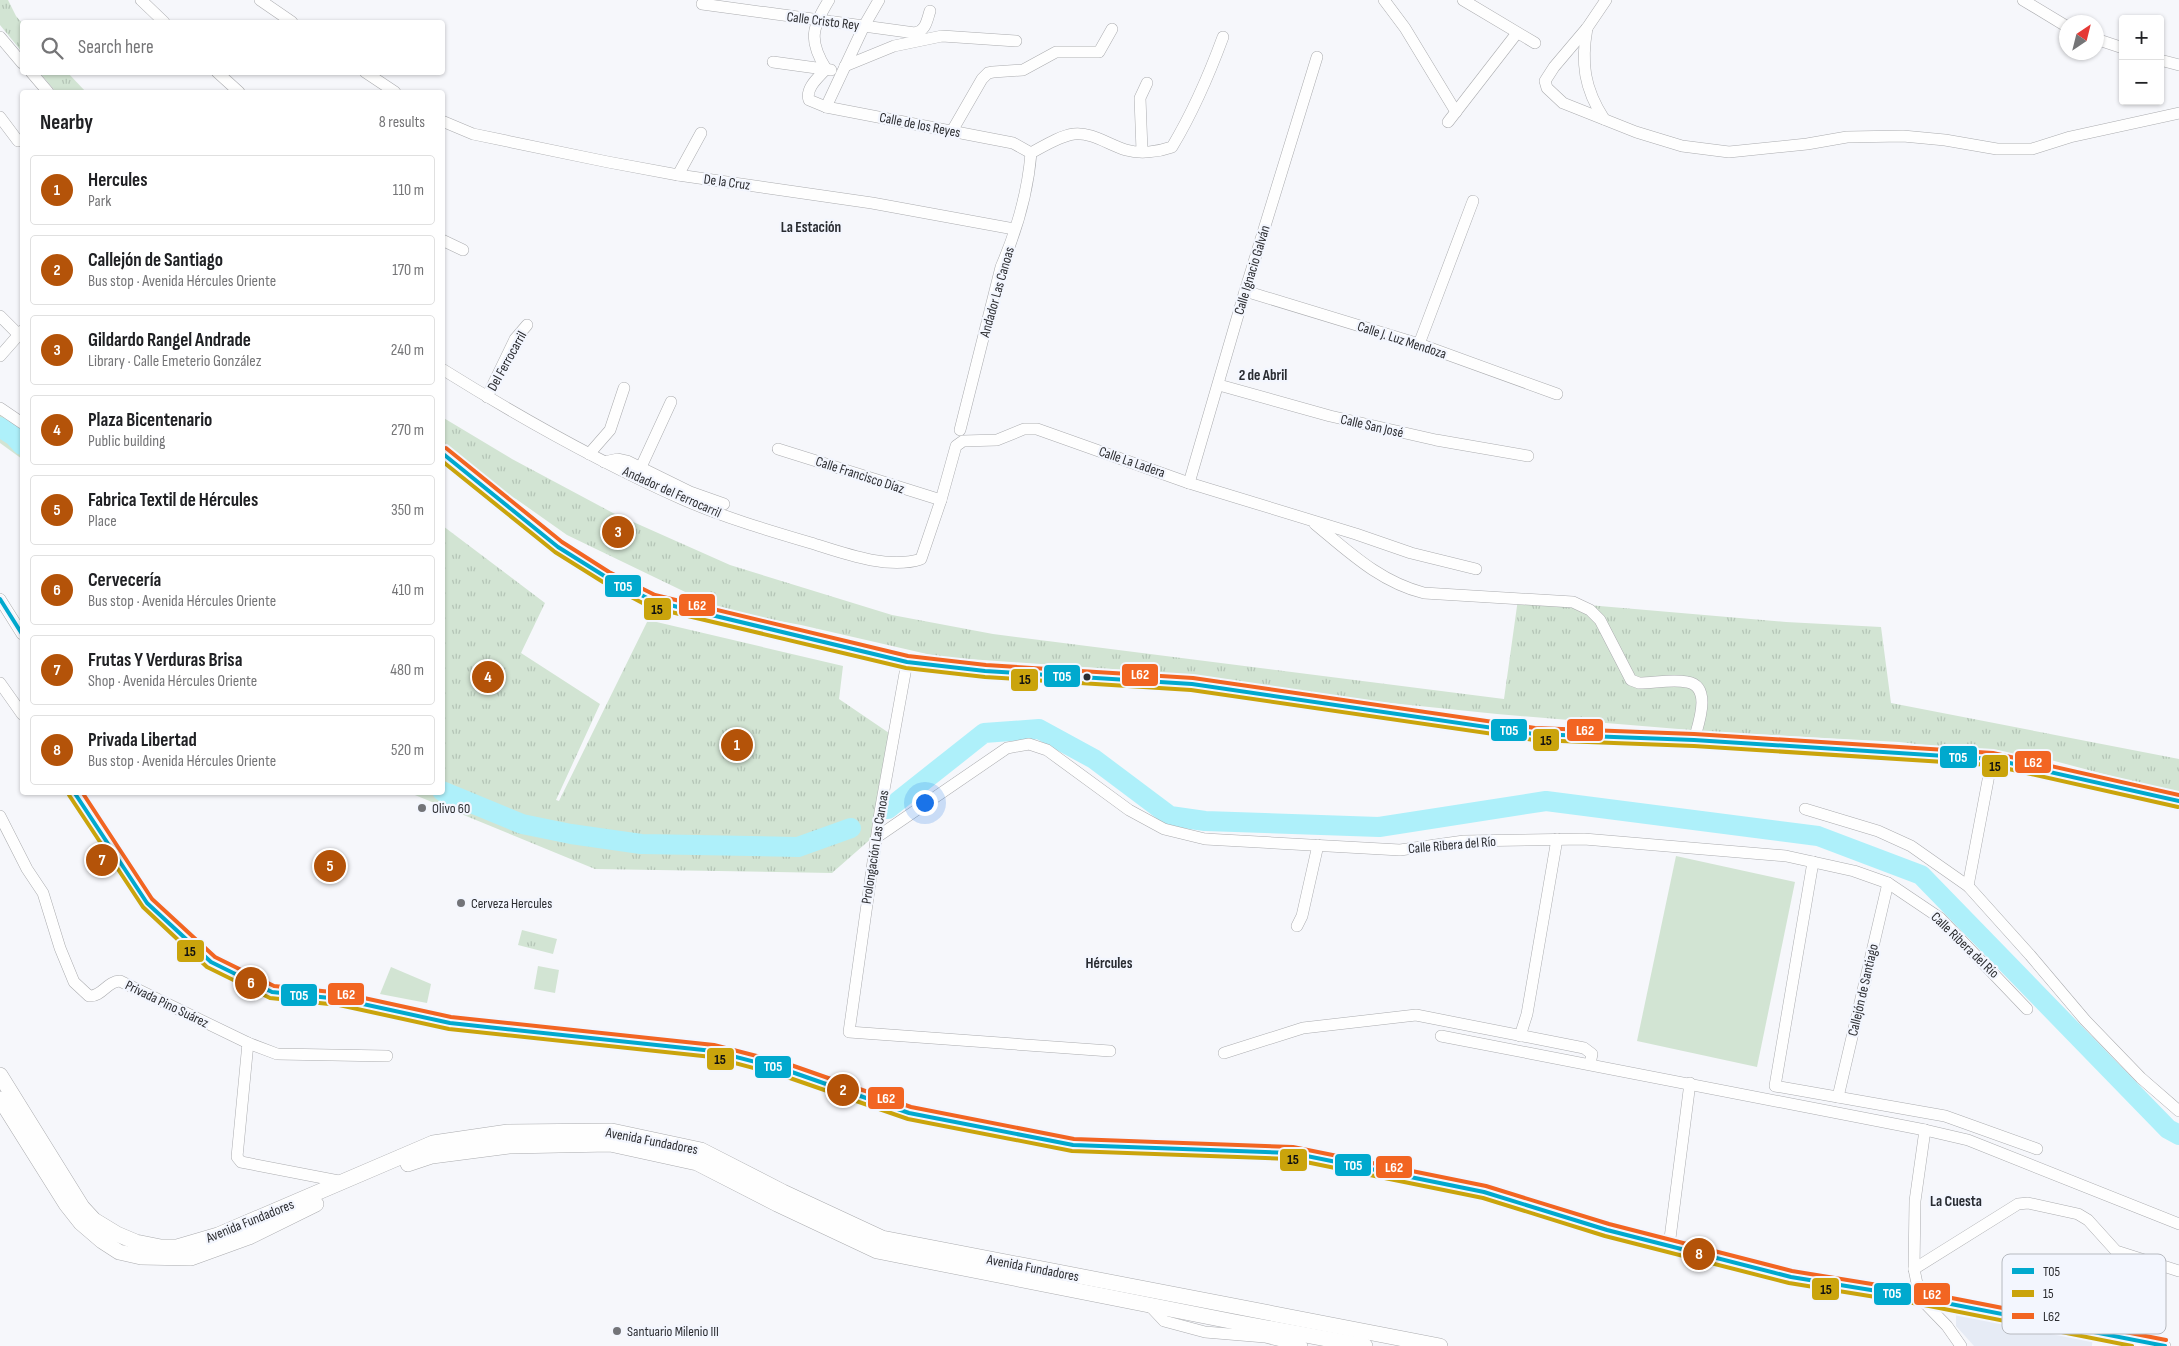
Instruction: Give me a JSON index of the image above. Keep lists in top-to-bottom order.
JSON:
{
  "streets": {
    "main road": ["Avenida Fundadores"],
    "street": [
      "Calle Cristo Rey",
      "Calle de los Reyes",
      "De la Cruz",
      "Calle Ignacio Galván",
      "Andador Las Canoas",
      "Calle J. Luz Mendoza",
      "Del Ferrocarril",
      "Calle San José",
      "Calle La Ladera",
      "Calle Francisco Díaz",
      "Andador del Ferrocarril",
      "Calle Ribera del Río",
      "Prolongación Las Canoas",
      "Callejón de Santiago",
      "Privada Pino Suárez"
    ]
  },
  "crossings": [
    ["Calle de los Reyes", "Andador Las Canoas"],
    ["De la Cruz", "Andador Las Canoas"],
    ["Calle Ignacio Galván", "Calle J. Luz Mendoza"],
    ["Calle Ignacio Galván", "Calle San José"],
    ["Calle Ignacio Galván", "Calle La Ladera"],
    ["Del Ferrocarril", "Andador del Ferrocarril"],
    ["Calle La Ladera", "Calle Francisco Díaz"],
    ["Calle La Ladera", "Andador del Ferrocarril"],
    ["Calle Francisco Díaz", "Andador del Ferrocarril"],
    ["Calle Ribera del Río", "Prolongación Las Canoas"],
    ["Calle Ribera del Río", "Callejón de Santiago"]
  ],
  "districts": [
    "La Estación",
    "2 de Abril",
    "Hércules",
    "La Cuesta"
  ],
  "places": ["Olivo 60", "Cerveza Hercules", "Santuario Milenio III"],
  "lines": ["transit line L62", "transit line T05", "transit line 15"],
  "legend": ["T05", "15", "L62"],
  "north": "top right",
  "page": {
    "map_buttons": ["+", "−"],
    "search": "Search here",
    "heading": ["Nearby", "8 results"],
    "list": [
      {
        "mark": "1",
        "name": "Hercules",
        "note": "Park",
        "value": "110 m"
      },
      {
        "mark": "2",
        "name": "Callejón de Santiago",
        "note": "Bus stop · Avenida Hércules Oriente",
        "value": "170 m"
      },
      {
        "mark": "3",
        "name": "Gildardo Rangel Andrade",
        "note": "Library · Calle Emeterio González",
        "value": "240 m"
      },
      {
        "mark": "4",
        "name": "Plaza Bicentenario",
        "note": "Public building",
        "value": "270 m"
      },
      {
        "mark": "5",
        "name": "Fabrica Textil de Hércules",
        "note": "Place",
        "value": "350 m"
      },
      {
        "mark": "6",
        "name": "Cervecería",
        "note": "Bus stop · Avenida Hércules Oriente",
        "value": "410 m"
      },
      {
        "mark": "7",
        "name": "Frutas Y Verduras Brisa",
        "note": "Shop · Avenida Hércules Oriente",
        "value": "480 m"
      },
      {
        "mark": "8",
        "name": "Privada Libertad",
        "note": "Bus stop · Avenida Hércules Oriente",
        "value": "520 m"
      }
    ],
    "pins": [
      "3",
      "4",
      "1",
      "7",
      "5",
      "6",
      "2",
      "8"
    ]
  }
}
